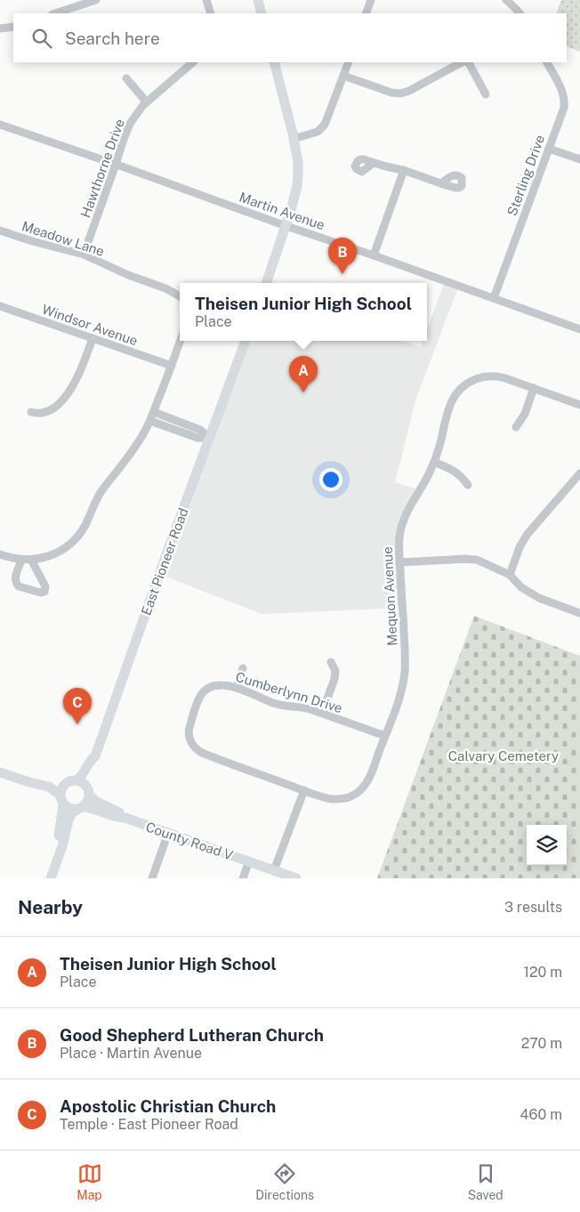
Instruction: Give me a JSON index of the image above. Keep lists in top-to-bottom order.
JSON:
{
  "streets": {
    "main road": ["East Pioneer Road", "County Road V"],
    "street": [
      "Hawthorne Drive",
      "Sterling Drive",
      "Martin Avenue",
      "Meadow Lane",
      "Windsor Avenue",
      "Mequon Avenue",
      "Cumberlynn Drive"
    ]
  },
  "crossings": [
    ["Hawthorne Drive", "Martin Avenue"],
    ["Hawthorne Drive", "Meadow Lane"],
    ["Sterling Drive", "Martin Avenue"],
    ["East Pioneer Road", "County Road V"],
    ["Mequon Avenue", "Cumberlynn Drive"]
  ],
  "parks": ["Calvary Cemetery"],
  "page": {
    "search": "Search here",
    "pins": ["B", "A", "C"],
    "popup": ["Theisen Junior High School", "Place"],
    "heading": ["Nearby", "3 results"],
    "list": [
      {
        "mark": "A",
        "name": "Theisen Junior High School",
        "note": "Place",
        "value": "120 m"
      },
      {
        "mark": "B",
        "name": "Good Shepherd Lutheran Church",
        "note": "Place · Martin Avenue",
        "value": "270 m"
      },
      {
        "mark": "C",
        "name": "Apostolic Christian Church",
        "note": "Temple · East Pioneer Road",
        "value": "460 m"
      }
    ],
    "nav": ["Map", "Directions", "Saved"]
  }
}
